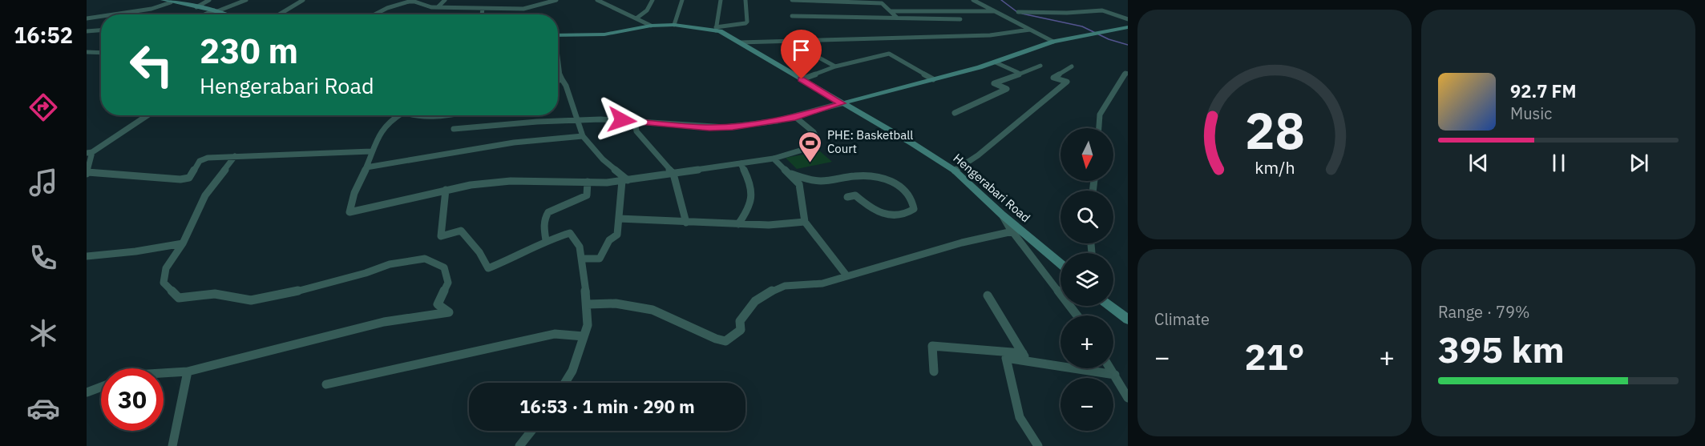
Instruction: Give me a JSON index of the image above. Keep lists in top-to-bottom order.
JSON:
{
  "streets": {
    "main road": ["Hengerabari Road"]
  },
  "places": {
    "sports": ["PHE: Basketball Court"]
  },
  "north": "bottom",
  "page": {
    "tabs": "16:52",
    "turn": ["230 m", "Hengerabari Road"],
    "song": ["92.7 FM", "Music"],
    "map_buttons": ["+", "−"],
    "tile": [
      "Climate",
      ["Range · 79%", "395 km"]
    ],
    "heat": ["−", "21°", "+"],
    "limit": "30",
    "trip": "16:53 · 1 min · 290 m",
    "gauge": ["28", "km/h"]
  }
}
